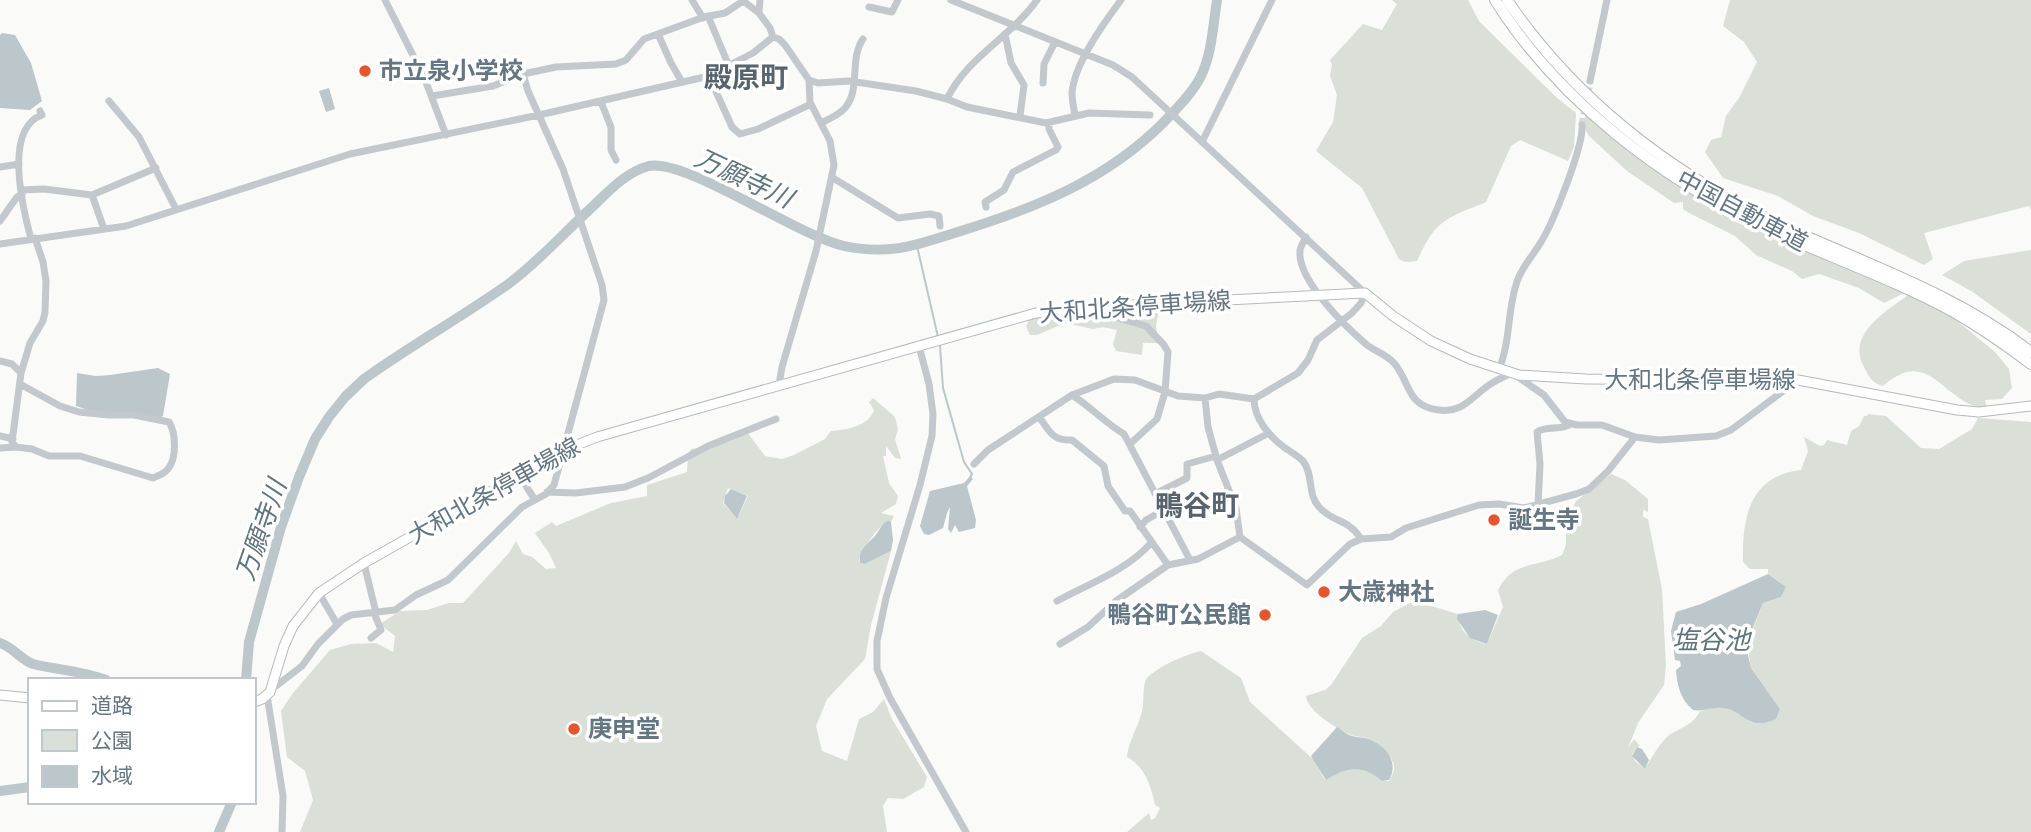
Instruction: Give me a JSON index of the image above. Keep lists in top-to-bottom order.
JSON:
{
  "streets": {
    "highway": ["中国自動車道"],
    "main road": ["大和北条停車場線"]
  },
  "districts": ["殿原町", "鴨谷町"],
  "water": ["万願寺川", "塩谷池"],
  "places": [
    "市立泉小学校",
    "誕生寺",
    "大歳神社",
    "鴨谷町公民館",
    "庚申堂"
  ],
  "legend": ["道路", "公園", "水域"]
}
